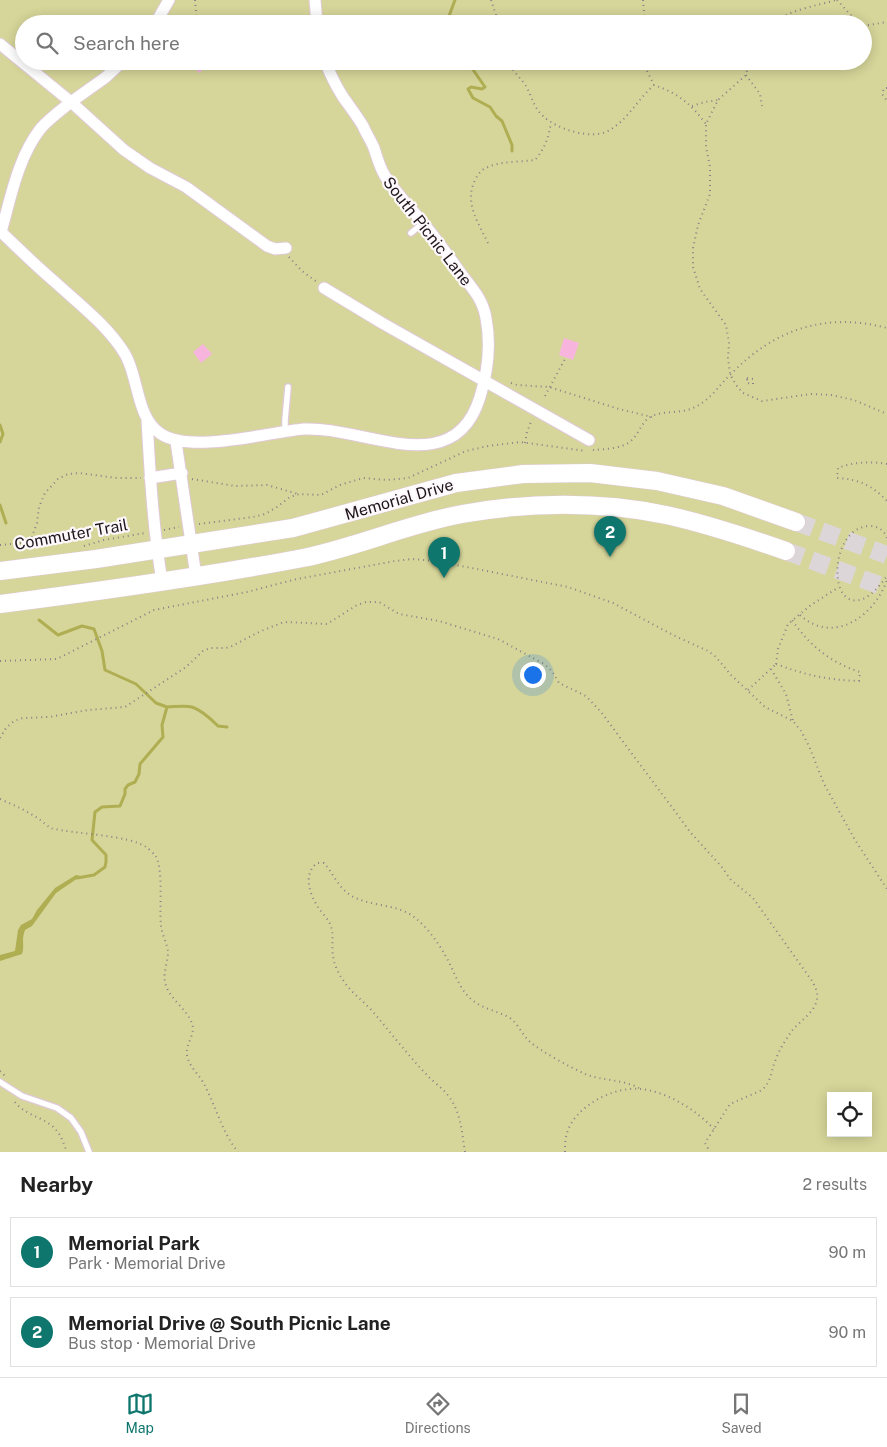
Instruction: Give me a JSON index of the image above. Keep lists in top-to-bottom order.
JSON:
{
  "streets": {
    "main road": ["Memorial Drive"],
    "street": ["South Picnic Lane"],
    "path": ["Commuter Trail"]
  },
  "page": {
    "search": "Search here",
    "pins": ["2", "1"],
    "heading": ["Nearby", "2 results"],
    "list": [
      {
        "mark": "1",
        "name": "Memorial Park",
        "note": "Park · Memorial Drive",
        "value": "90 m"
      },
      {
        "mark": "2",
        "name": "Memorial Drive @ South Picnic Lane",
        "note": "Bus stop · Memorial Drive",
        "value": "90 m"
      }
    ],
    "nav": ["Map", "Directions", "Saved"]
  }
}
